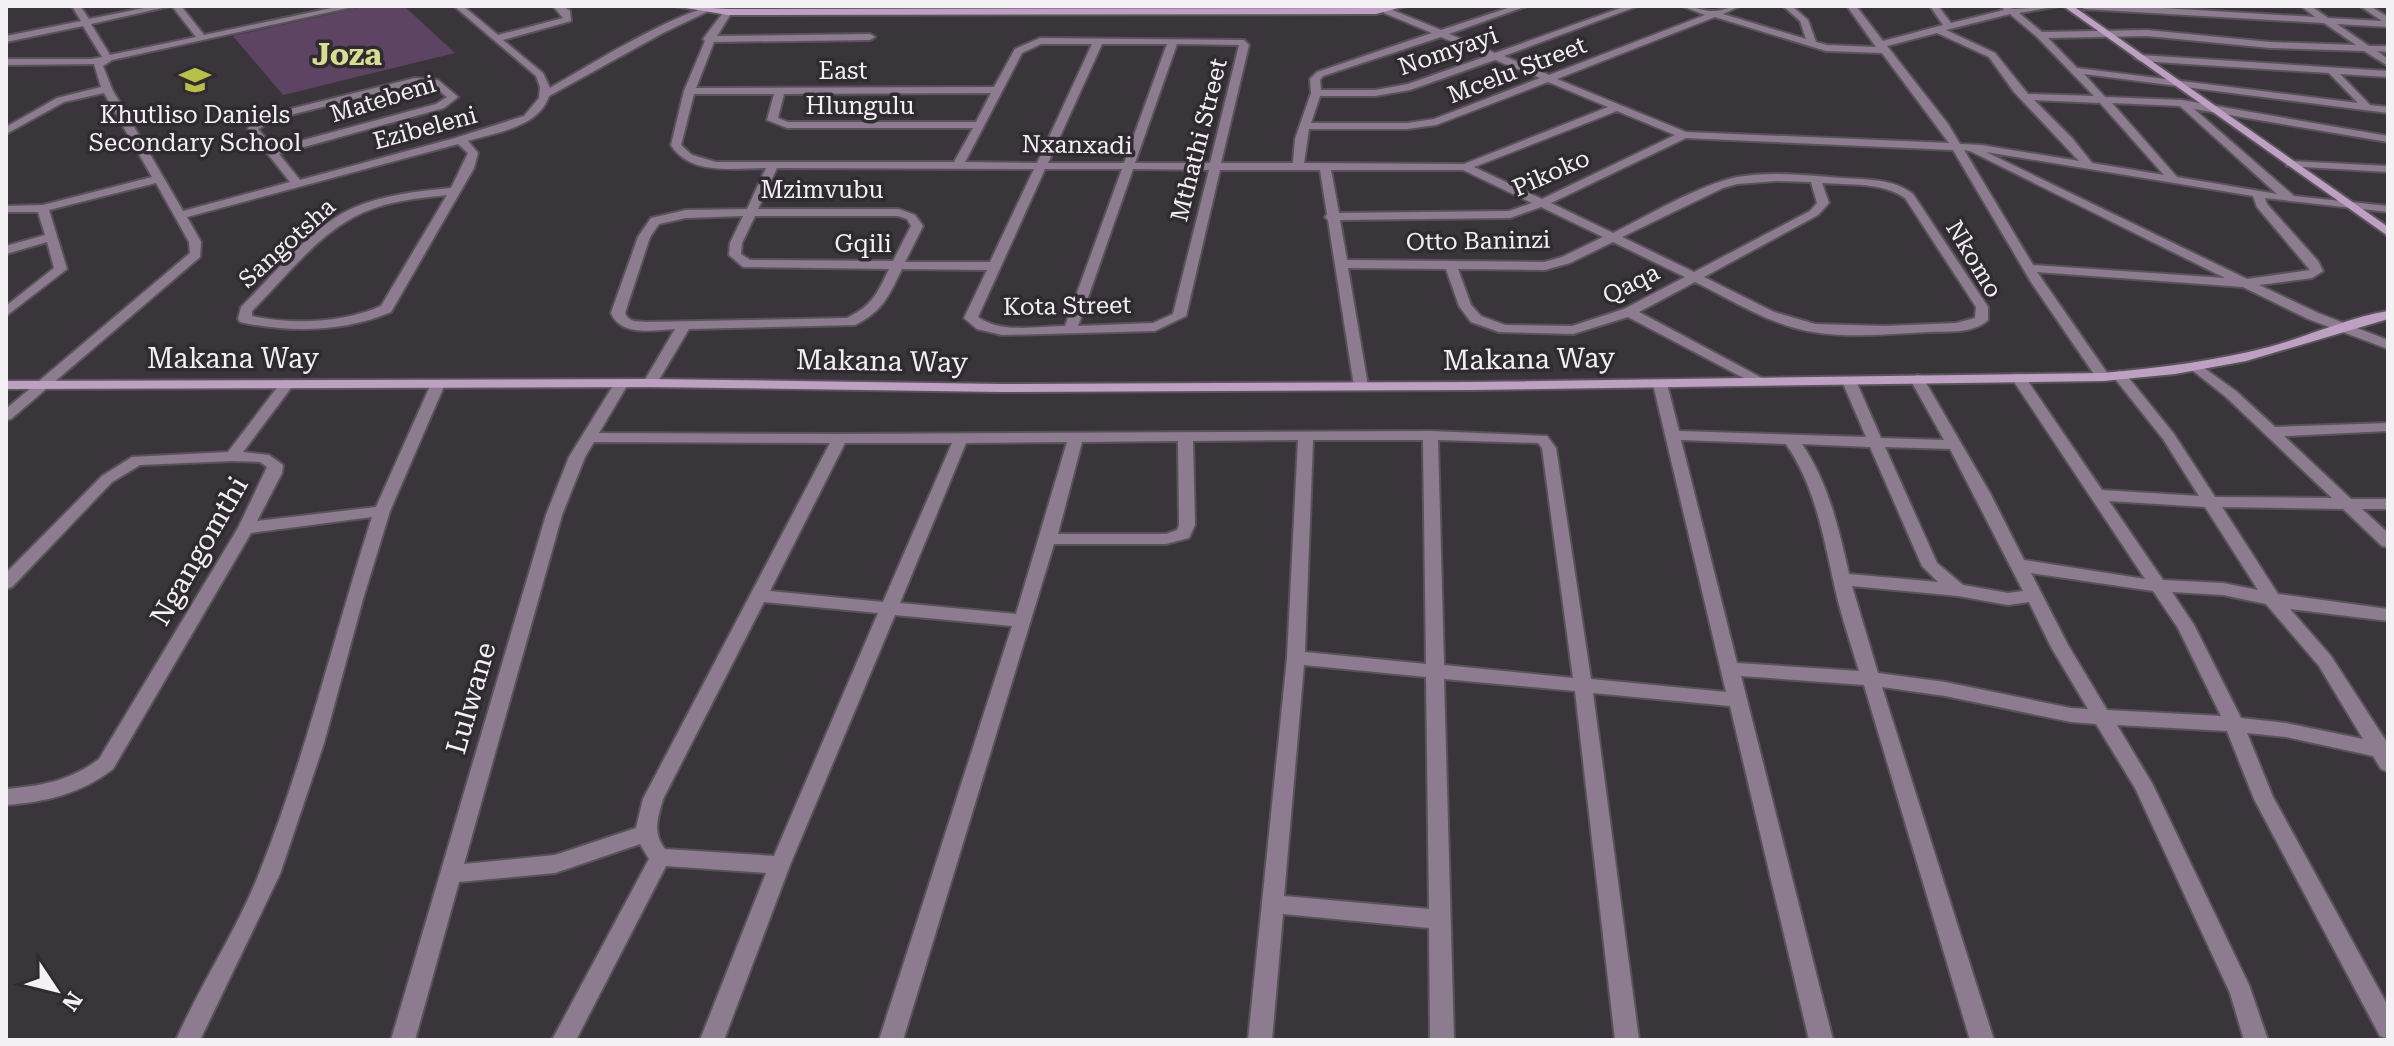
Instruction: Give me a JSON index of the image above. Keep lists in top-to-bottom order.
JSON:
{
  "streets": {
    "street": [
      "Nomyayi",
      "Mcelu Street",
      "East",
      "Matebeni",
      "Hlungulu",
      "Ezibeleni",
      "Mthathi Street",
      "Nxanxadi",
      "Pikoko",
      "Mzimvubu",
      "Otto Baninzi",
      "Sangotsha",
      "Gqili",
      "Nkomo",
      "Qaqa",
      "Kota Street",
      "Makana Way",
      "Ngangomthi",
      "Lulwane"
    ]
  },
  "crossings": [
    ["East", "Hlungulu"],
    ["East", "Mthathi Street"],
    ["East", "Nxanxadi"],
    ["Matebeni", "Ezibeleni"],
    ["Hlungulu", "Mthathi Street"],
    ["Ezibeleni", "Sangotsha"],
    ["Mthathi Street", "Nxanxadi"],
    ["Mthathi Street", "Kota Street"],
    ["Nxanxadi", "Nkomo"],
    ["Nxanxadi", "Kota Street"],
    ["Pikoko", "Nkomo"],
    ["Mzimvubu", "Gqili"],
    ["Otto Baninzi", "Nkomo"],
    ["Otto Baninzi", "Qaqa"],
    ["Gqili", "Kota Street"],
    ["Nkomo", "Qaqa"],
    ["Makana Way", "Lulwane"]
  ],
  "districts": ["Joza"],
  "places": {
    "school or university": ["Khutliso Daniels Secondary School"]
  },
  "north": "bottom right"
}
